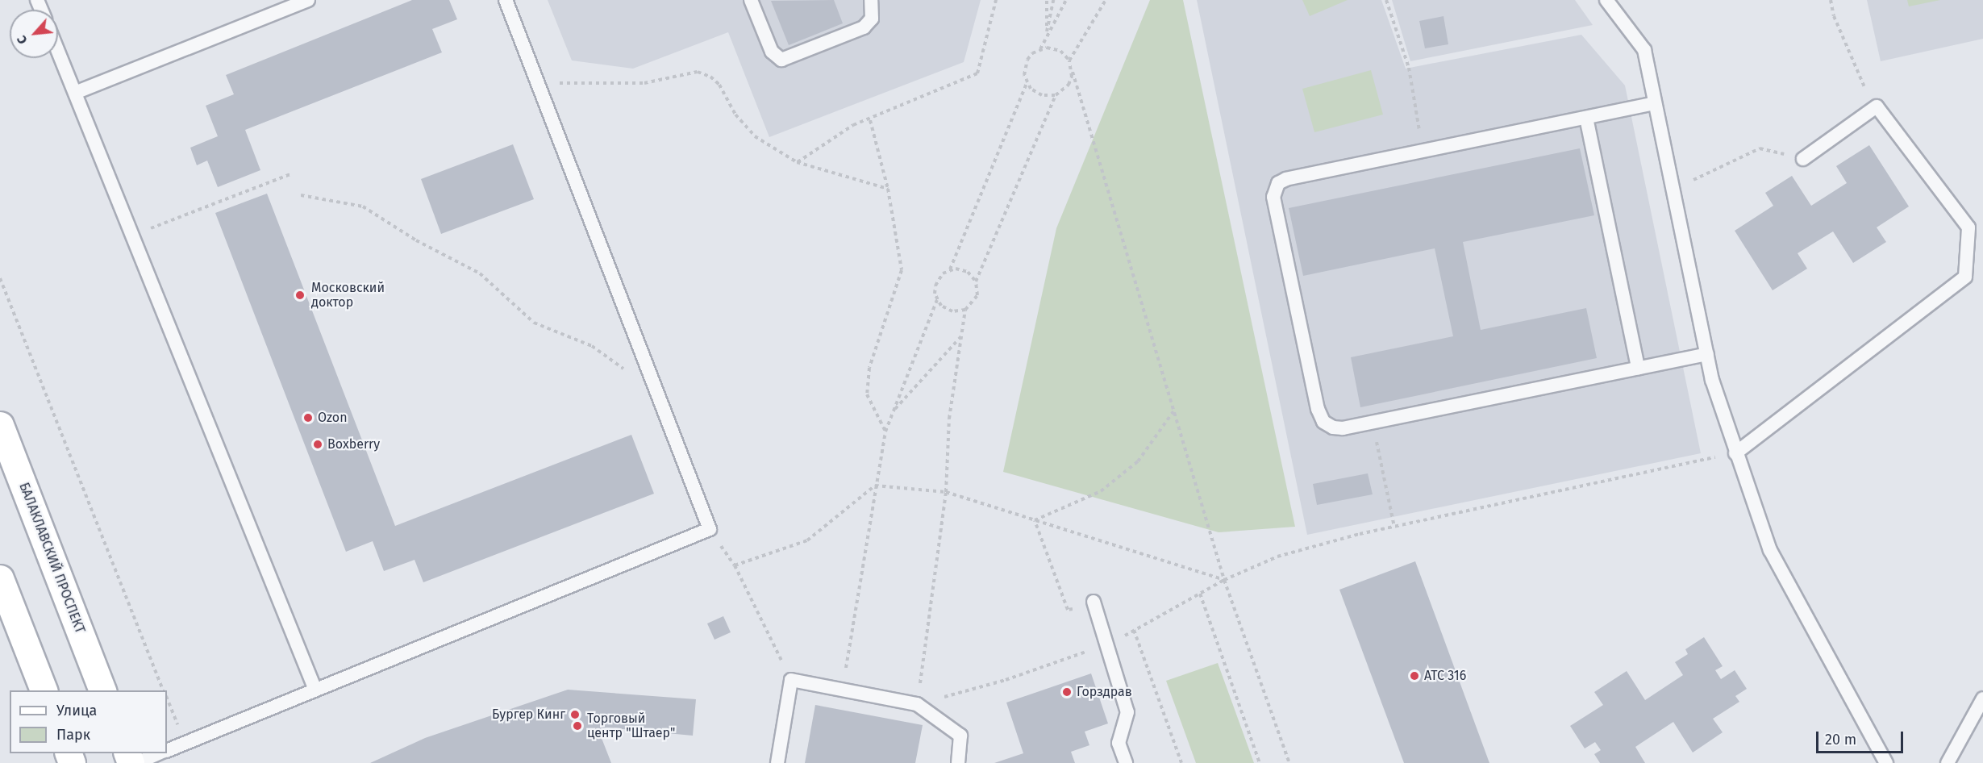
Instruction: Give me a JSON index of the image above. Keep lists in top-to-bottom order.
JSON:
{
  "streets": {
    "main road": ["БАЛАКЛАВСКИЙ ПРОСПЕКТ"]
  },
  "places": [
    "Московский доктор",
    "Ozon",
    "Boxberry",
    "АТС 316",
    "Горздрав",
    "Бургер Кинг",
    "Торговый центр \"Штаер\""
  ],
  "legend": ["Улица", "Парк"],
  "scale_bar": "20 m",
  "north": "bottom left"
}
